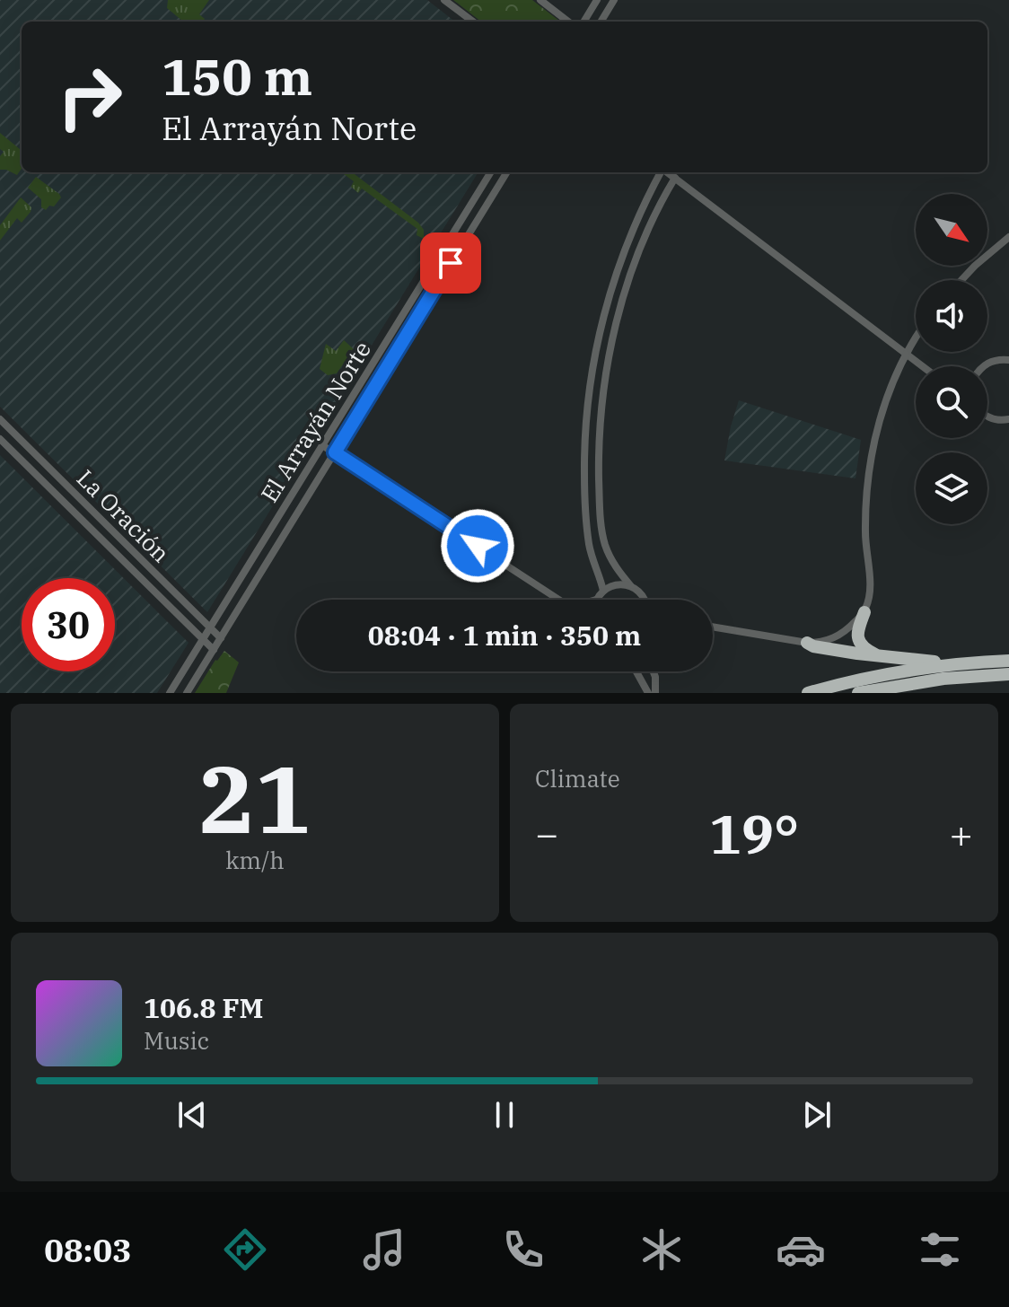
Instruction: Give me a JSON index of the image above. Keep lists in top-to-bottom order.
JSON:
{
  "streets": {
    "street": ["El Arrayán Norte", "La Oración"]
  },
  "crossings": [
    ["El Arrayán Norte", "La Oración"]
  ],
  "north": "bottom right",
  "page": {
    "turn": ["150 m", "El Arrayán Norte"],
    "limit": "30",
    "trip": "08:04 · 1 min · 350 m",
    "tile": [
      ["21", "km/h"],
      "Climate"
    ],
    "heat": ["−", "19°", "+"],
    "song": ["106.8 FM", "Music"],
    "tabs": "08:03"
  }
}
